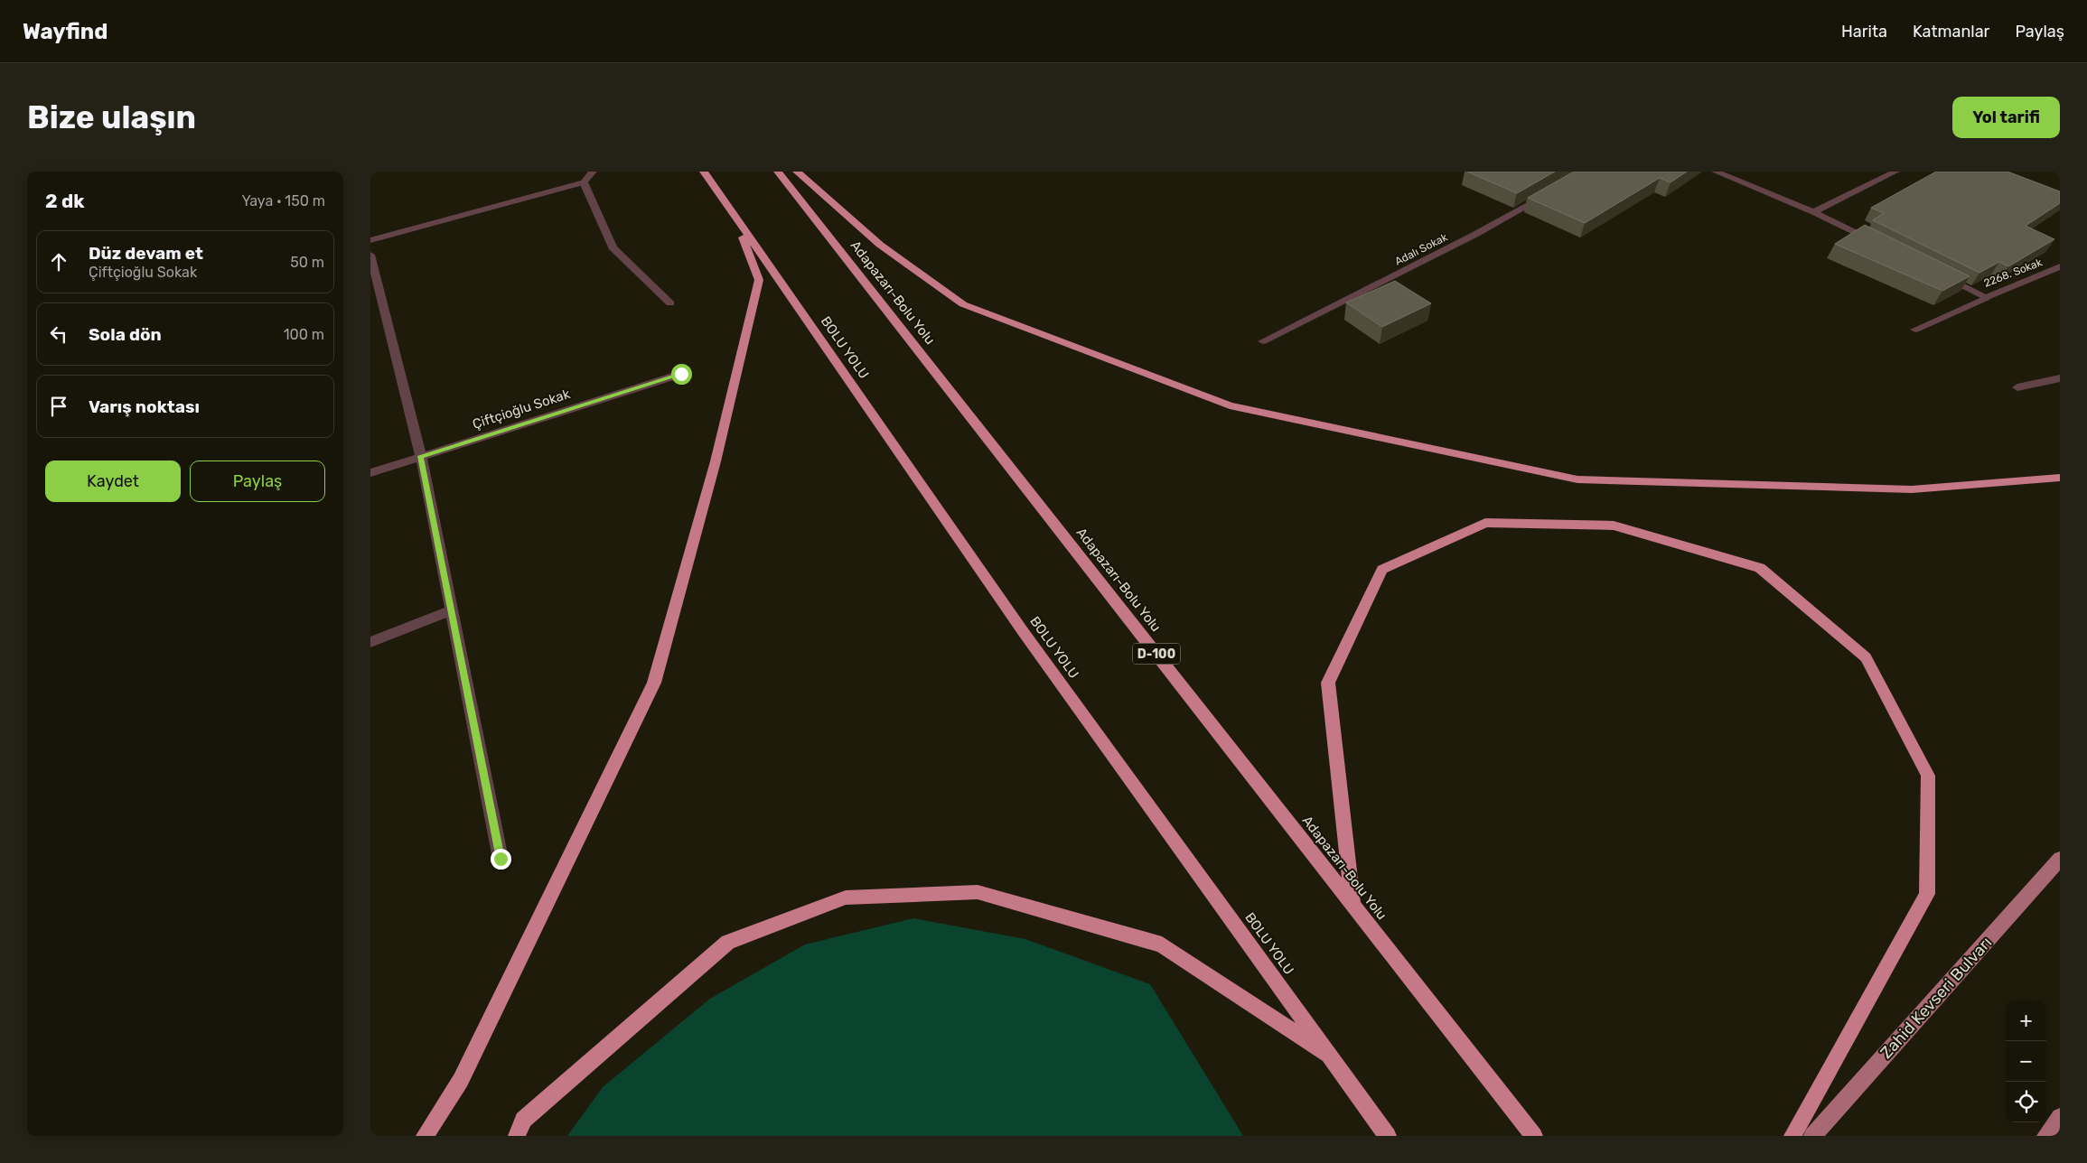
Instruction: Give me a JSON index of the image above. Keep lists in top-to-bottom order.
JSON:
{
  "streets": {
    "highway": ["Adapazarı-Bolu Yolu", "BOLU YOLU", "D-100"],
    "main road": ["Zahid Kevseri Bulvarı"],
    "street": ["Adalı Sokak", "2268. Sokak", "Çiftçioğlu Sokak"]
  },
  "page": {
    "header": "Wayfind",
    "nav": ["Harita", "Katmanlar", "Paylaş"],
    "buttons": [
      "Yol tarifi",
      ["Kaydet", "Paylaş"]
    ],
    "title": "Bize ulaşın",
    "heading": ["2 dk", "Yaya · 150 m"],
    "list": [
      ["Düz devam et", "Çiftçioğlu Sokak", "50 m"],
      ["Sola dön", "100 m"],
      "Varış noktası"
    ],
    "map_buttons": ["+", "−"]
  }
}
